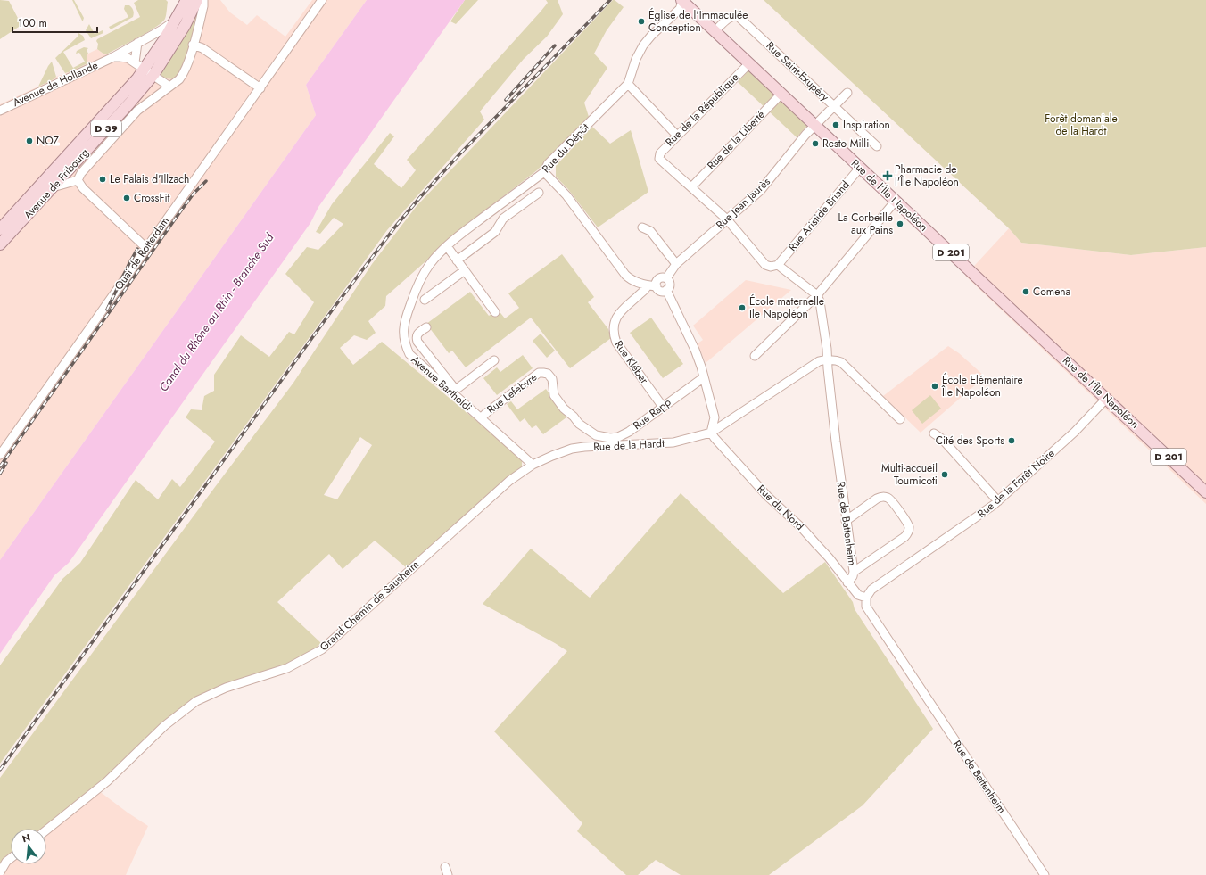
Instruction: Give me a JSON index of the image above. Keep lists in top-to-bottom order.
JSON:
{
  "streets": {
    "main road": [
      "D 39",
      "Avenue de Fribourg",
      "Rue de l'Île Napoléon",
      "D 201"
    ],
    "street": [
      "Rue Saint-Exupéry",
      "Avenue de Hollande",
      "Rue de la République",
      "Rue de la Liberté",
      "Rue du Dépôt",
      "Rue Jean Jaurès",
      "Rue Aristide Briand",
      "Quai de Rotterdam",
      "Rue Kléber",
      "Avenue Bartholdi",
      "Rue Lefebvre",
      "Rue Rapp",
      "Rue de la Hardt",
      "Rue de la Forêt Noire",
      "Rue du Nord",
      "Rue de Battenheim",
      "Grand Chemin de Sausheim"
    ]
  },
  "crossings": [
    ["Rue Saint-Exupéry", "Rue de l'Île Napoléon"],
    ["Rue Saint-Exupéry", "Rue Jean Jaurès"],
    ["Avenue de Hollande", "Avenue de Fribourg"],
    ["Rue de la République", "Rue de la Liberté"],
    ["Rue de la République", "Rue de l'Île Napoléon"],
    ["Rue de la Liberté", "Rue de l'Île Napoléon"],
    ["Rue du Dépôt", "Avenue Bartholdi"],
    ["Rue de l'Île Napoléon", "Rue Jean Jaurès"],
    ["Rue de l'Île Napoléon", "Rue Aristide Briand"],
    ["Rue de l'Île Napoléon", "Rue de la Forêt Noire"],
    ["Rue Jean Jaurès", "Rue Kléber"],
    ["Rue Kléber", "Rue Rapp"],
    ["Avenue Bartholdi", "Rue Lefebvre"],
    ["Avenue Bartholdi", "Rue de la Hardt"],
    ["Avenue Bartholdi", "Grand Chemin de Sausheim"],
    ["Rue Lefebvre", "Rue Rapp"],
    ["Rue de la Hardt", "Rue du Nord"],
    ["Rue de la Hardt", "Rue de Battenheim"],
    ["Rue de la Hardt", "Grand Chemin de Sausheim"],
    ["Rue de la Forêt Noire", "Rue de Battenheim"],
    ["Rue du Nord", "Rue de Battenheim"]
  ],
  "water": ["Canal du Rhône au Rhin - Branche Sud"],
  "parks": ["Forêt domaniale de la Hardt"],
  "places": {
    "other": [
      "Église de l'Immaculée Conception",
      "Inspiration",
      "NOZ",
      "Resto Milli",
      "Le Palais d'Illzach",
      "CrossFit",
      "La Corbeille aux Pains",
      "Comena",
      "École maternelle Ile Napoléon",
      "École Elémentaire Île Napoléon",
      "Cité des Sports",
      "Multi-accueil Tournicoti"
    ],
    "health": ["Pharmacie de l'Île Napoléon"]
  },
  "scale_bar": "100 m",
  "north": "top"
}
